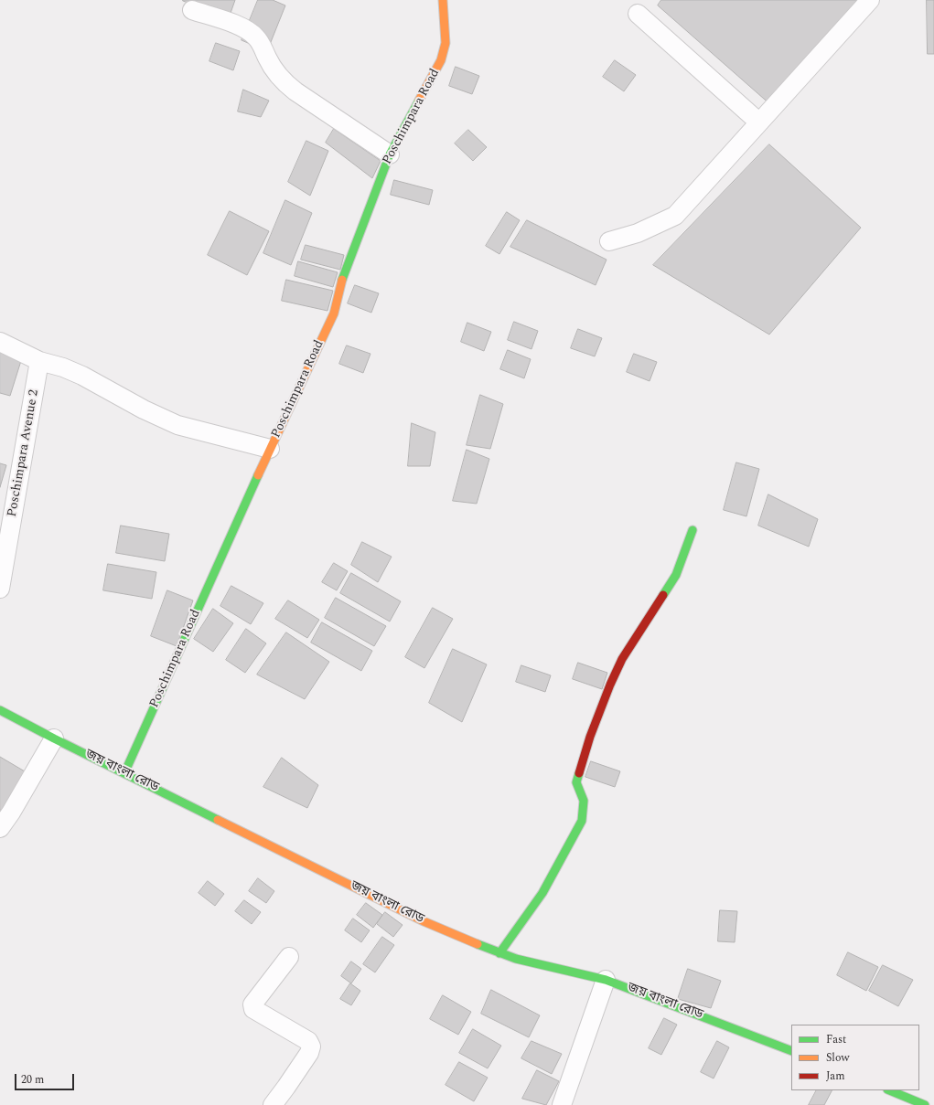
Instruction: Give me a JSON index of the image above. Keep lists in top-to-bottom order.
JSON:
{
  "streets": {
    "street": ["Poschimpara Road", "Poschimpara Avenue 2", "জয় বাংলা রোড"]
  },
  "crossings": [
    ["Poschimpara Road", "জয় বাংলা রোড"]
  ],
  "legend": ["Fast", "Slow", "Jam"],
  "scale_bar": "20 m"
}
